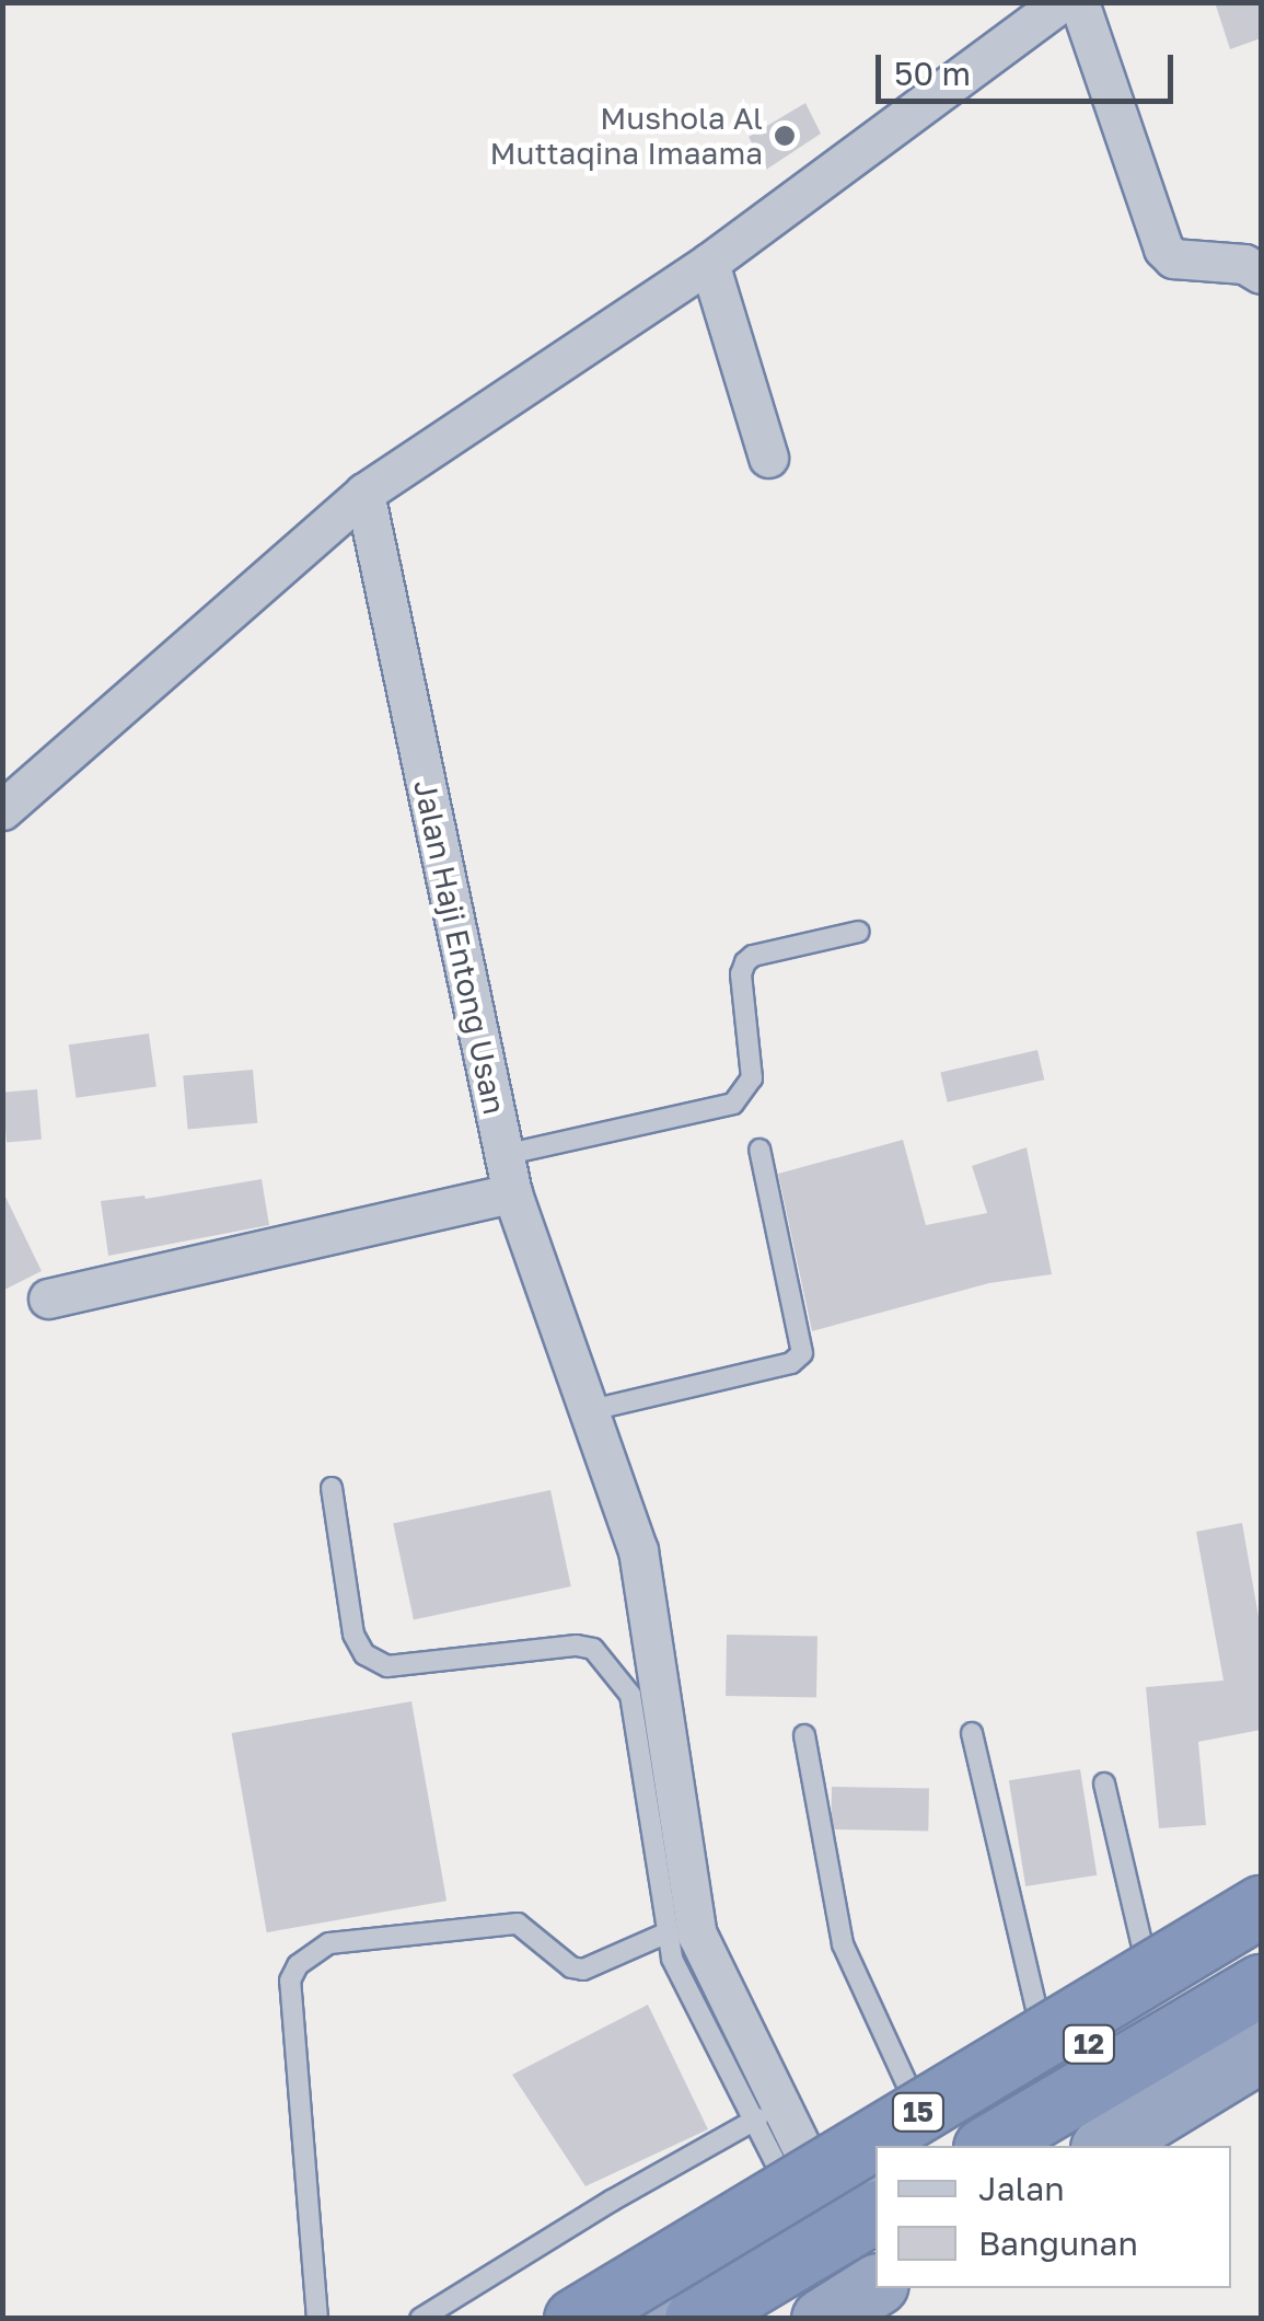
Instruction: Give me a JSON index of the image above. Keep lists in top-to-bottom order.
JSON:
{
  "streets": {
    "highway": ["12", "15"],
    "street": ["Jalan Haji Entong Usan"]
  },
  "crossings": [
    ["12", "15"]
  ],
  "places": ["Mushola Al Muttaqina Imaama"],
  "legend": ["Jalan", "Bangunan"],
  "scale_bar": "50 m"
}
